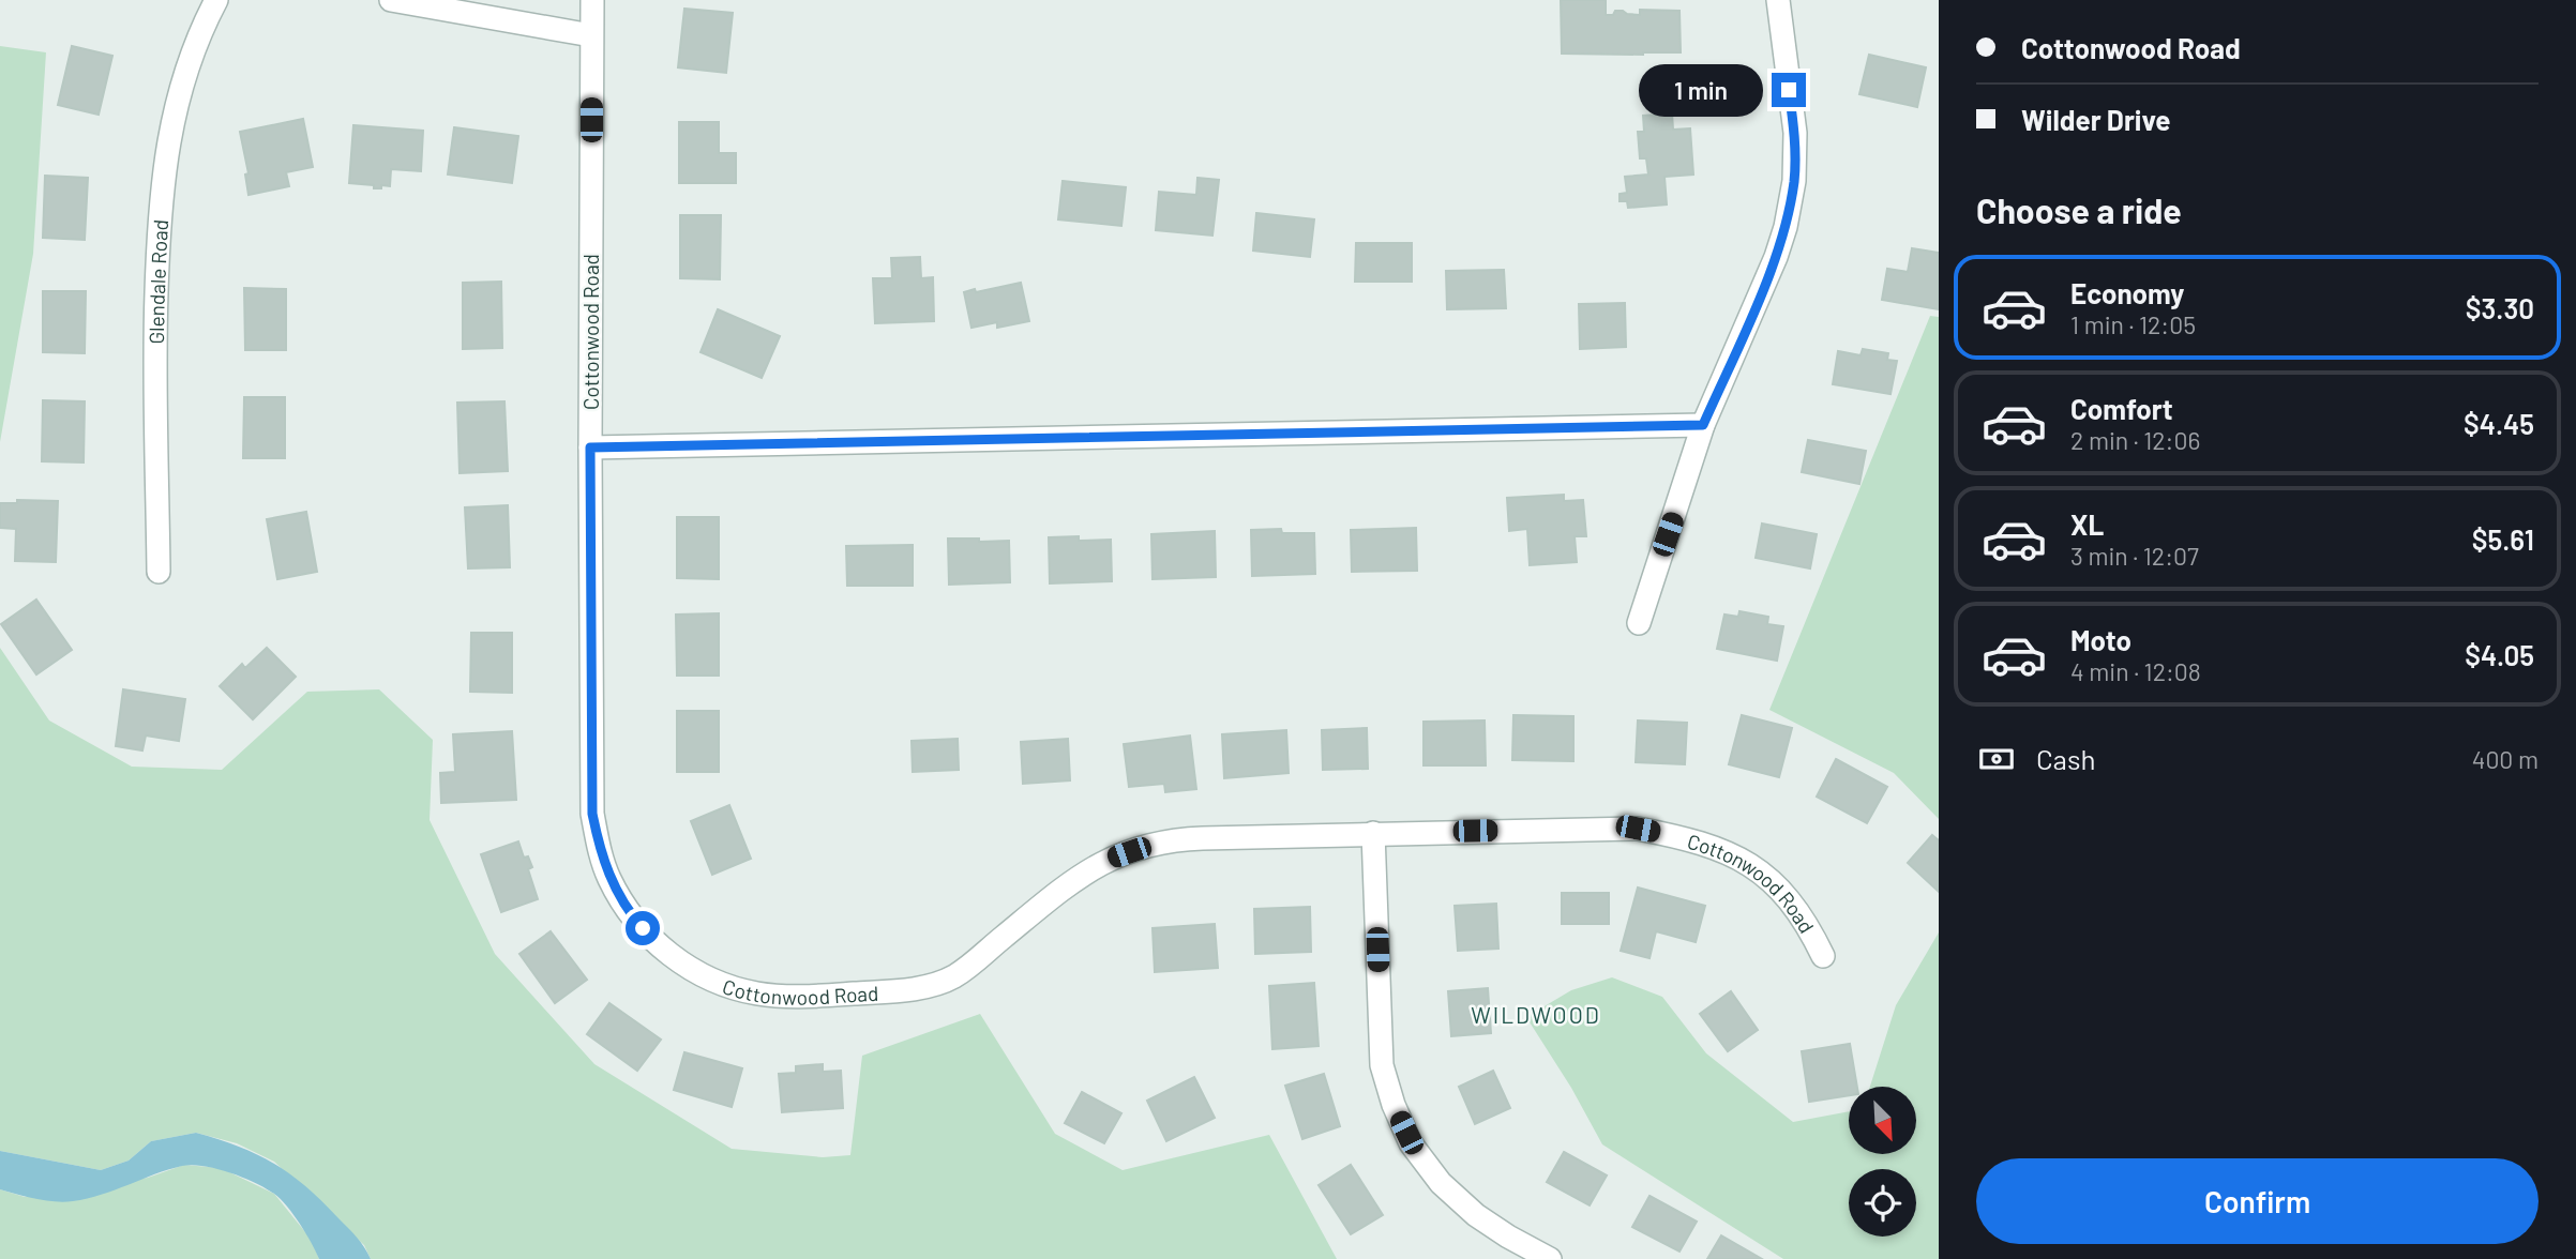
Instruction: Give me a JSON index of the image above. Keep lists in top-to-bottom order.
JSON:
{
  "streets": {
    "street": ["Glendale Road", "Cottonwood Road"]
  },
  "districts": ["WILDWOOD"],
  "north": "bottom right",
  "page": {
    "banner": ["Cottonwood Road", "Wilder Drive"],
    "bubble": "1 min",
    "heading": "Choose a ride",
    "list": [
      {
        "name": "Economy",
        "note": "1 min · 12:05",
        "value": "$3.30"
      },
      {
        "name": "Comfort",
        "note": "2 min · 12:06",
        "value": "$4.45"
      },
      {
        "name": "XL",
        "note": "3 min · 12:07",
        "value": "$5.61"
      },
      {
        "name": "Moto",
        "note": "4 min · 12:08",
        "value": "$4.05"
      }
    ],
    "pay": ["Cash", "400 m"],
    "buttons": "Confirm"
  }
}
